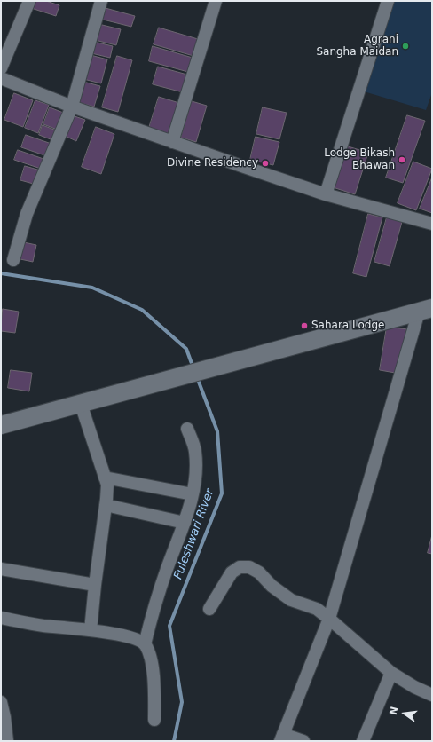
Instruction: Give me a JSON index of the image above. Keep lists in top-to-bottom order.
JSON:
{
  "water": ["Fuleshwari River"],
  "places": [
    "Agrani Sangha Maidan",
    "Lodge Bikash Bhawan",
    "Divine Residency",
    "Sahara Lodge"
  ],
  "north": "left"
}
